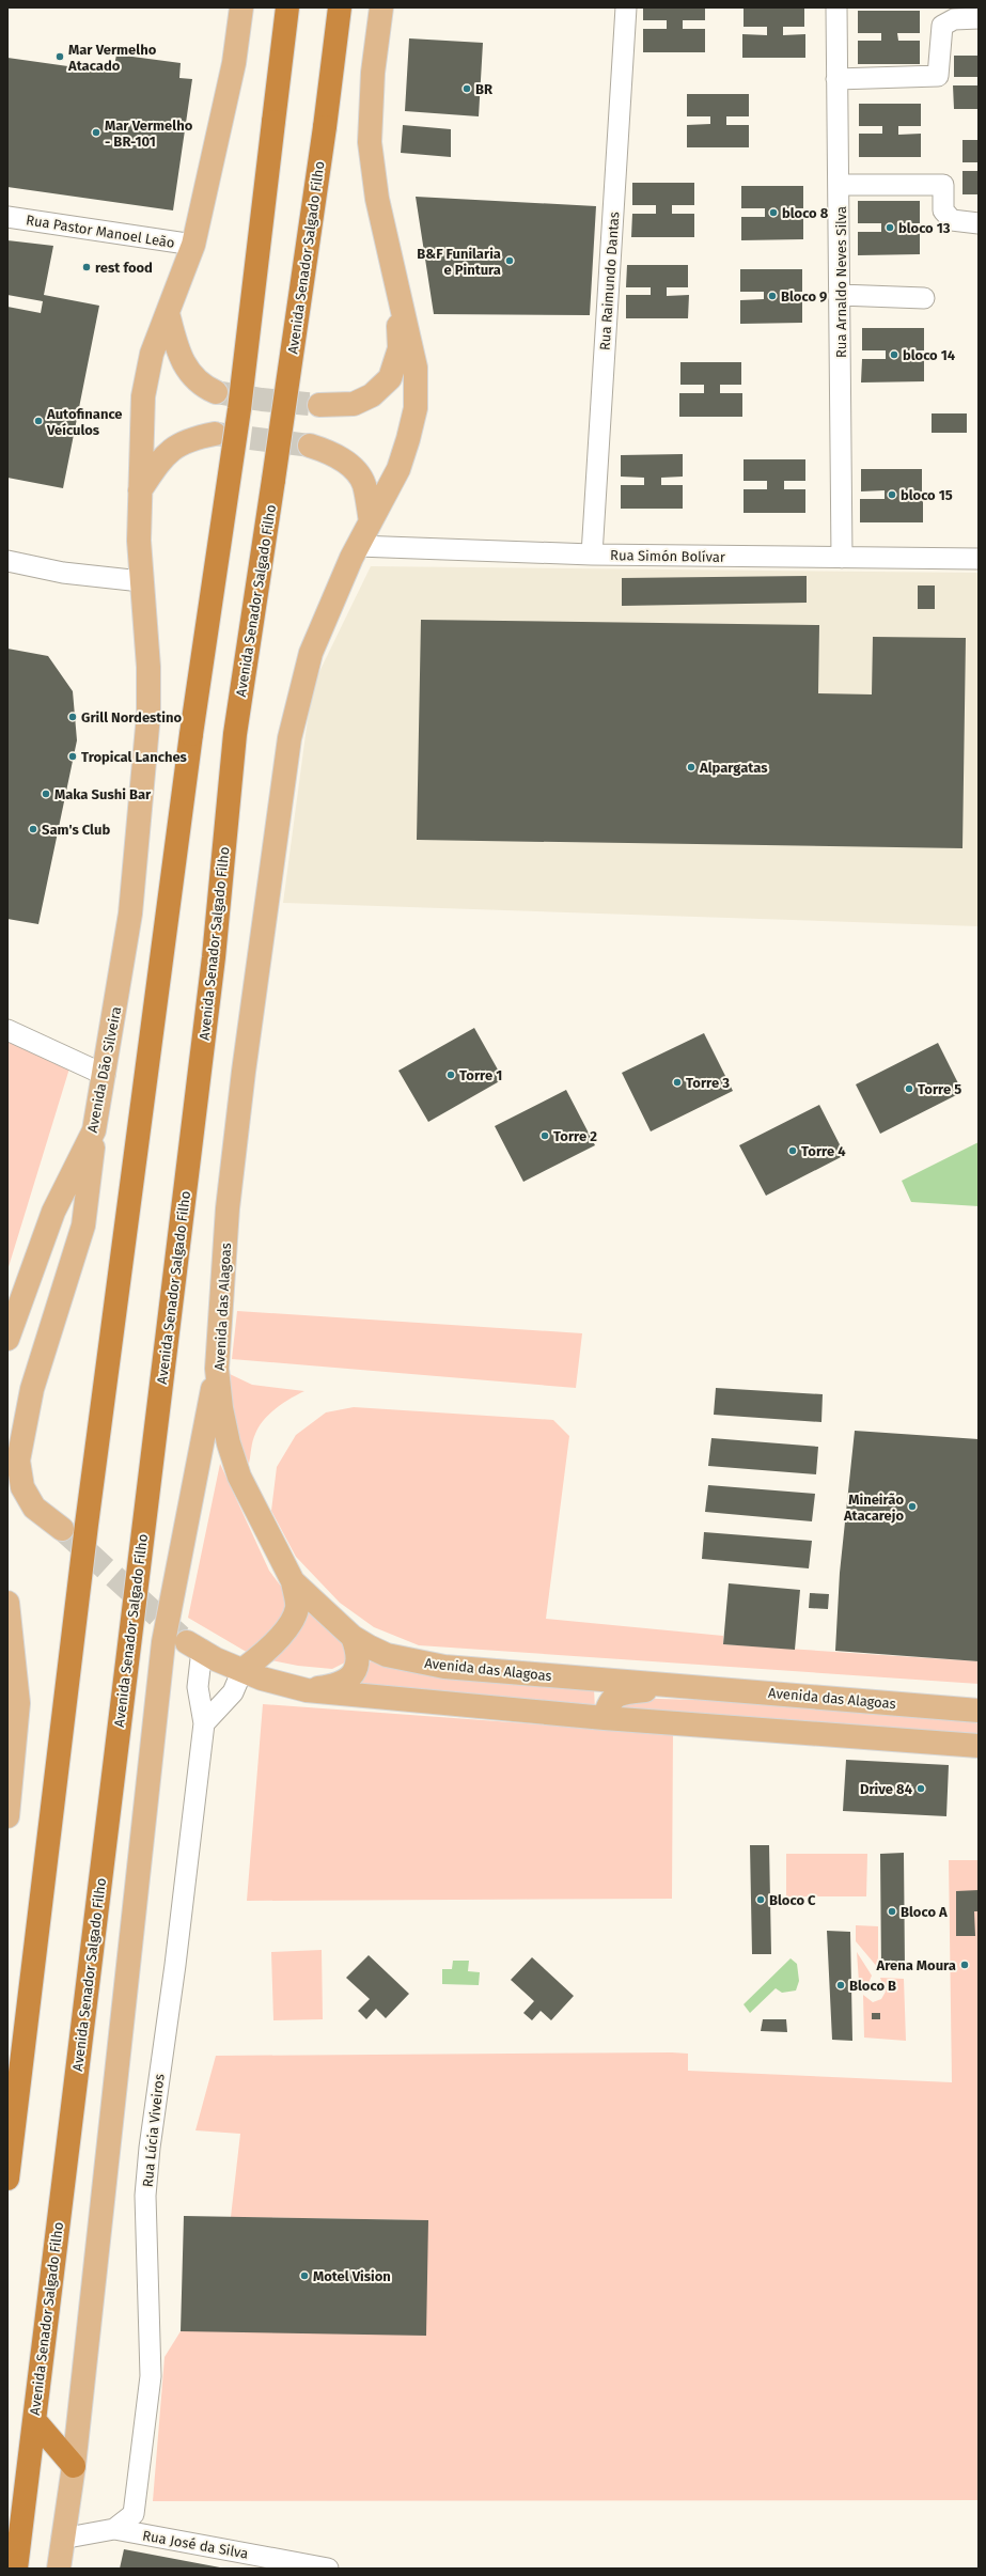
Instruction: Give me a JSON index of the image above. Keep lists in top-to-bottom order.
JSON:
{
  "streets": {
    "highway": ["Avenida Senador Salgado Filho"],
    "main road": ["Avenida Dão Silveira", "Avenida das Alagoas"],
    "street": [
      "Rua Pastor Manoel Leão",
      "Rua Raimundo Dantas",
      "Rua Arnaldo Neves Silva",
      "Rua Simón Bolívar",
      "Rua Lúcia Viveiros",
      "Rua José da Silva"
    ]
  },
  "crossings": [
    ["Rua Raimundo Dantas", "Rua Simón Bolívar"],
    ["Rua Arnaldo Neves Silva", "Rua Simón Bolívar"],
    ["Rua Simón Bolívar", "Avenida das Alagoas"],
    ["Rua Lúcia Viveiros", "Rua José da Silva"]
  ],
  "places": [
    "Mar Vermelho Atacado",
    "BR",
    "Mar Vermelho - BR-101",
    "bloco 8",
    "bloco 13",
    "B&F Funilaria e Pintura",
    "rest food",
    "Bloco 9",
    "bloco 14",
    "Autofinance Veículos",
    "bloco 15",
    "Grill Nordestino",
    "Tropical Lanches",
    "Alpargatas",
    "Maka Sushi Bar",
    "Sam's Club",
    "Torre 1",
    "Torre 3",
    "Torre 5",
    "Torre 2",
    "Torre 4",
    "Mineirão Atacarejo",
    "Drive 84",
    "Bloco C",
    "Bloco A",
    "Arena Moura",
    "Bloco B",
    "Motel Vision"
  ]
}
